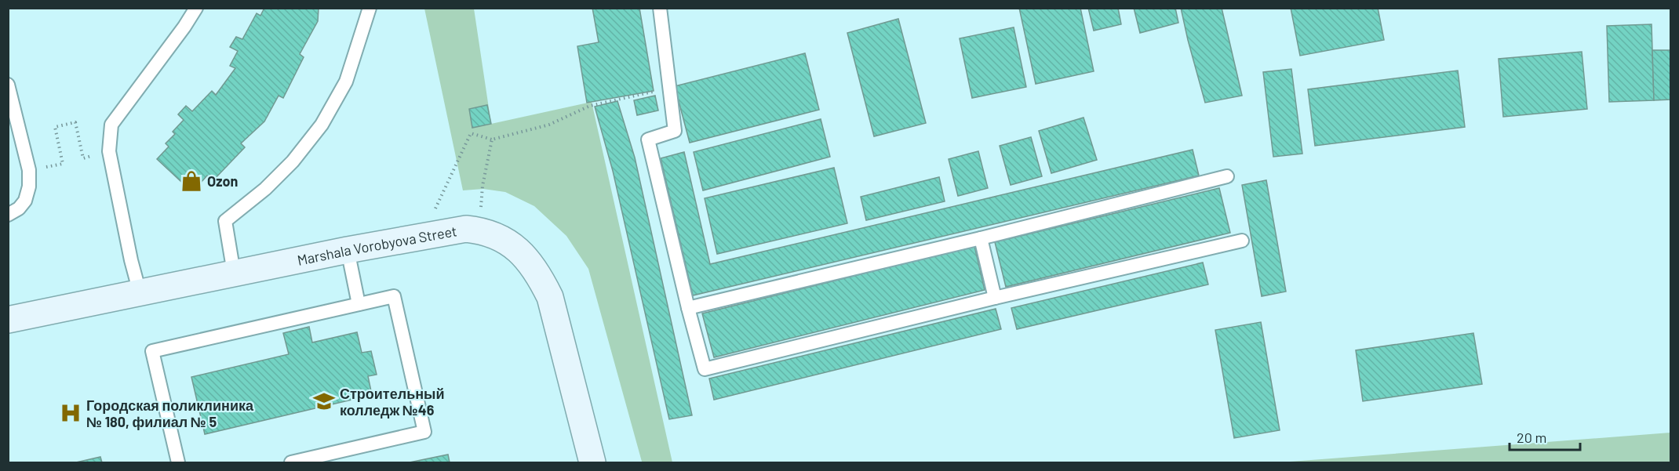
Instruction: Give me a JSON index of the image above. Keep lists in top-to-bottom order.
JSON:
{
  "streets": {
    "main road": ["Marshala Vorobyova Street"]
  },
  "places": {
    "shop": ["Ozon"],
    "school or university": ["Строительный колледж №46"],
    "hospital": ["Городская поликлиника № 180, филиал № 5"]
  },
  "scale_bar": "20 m"
}
